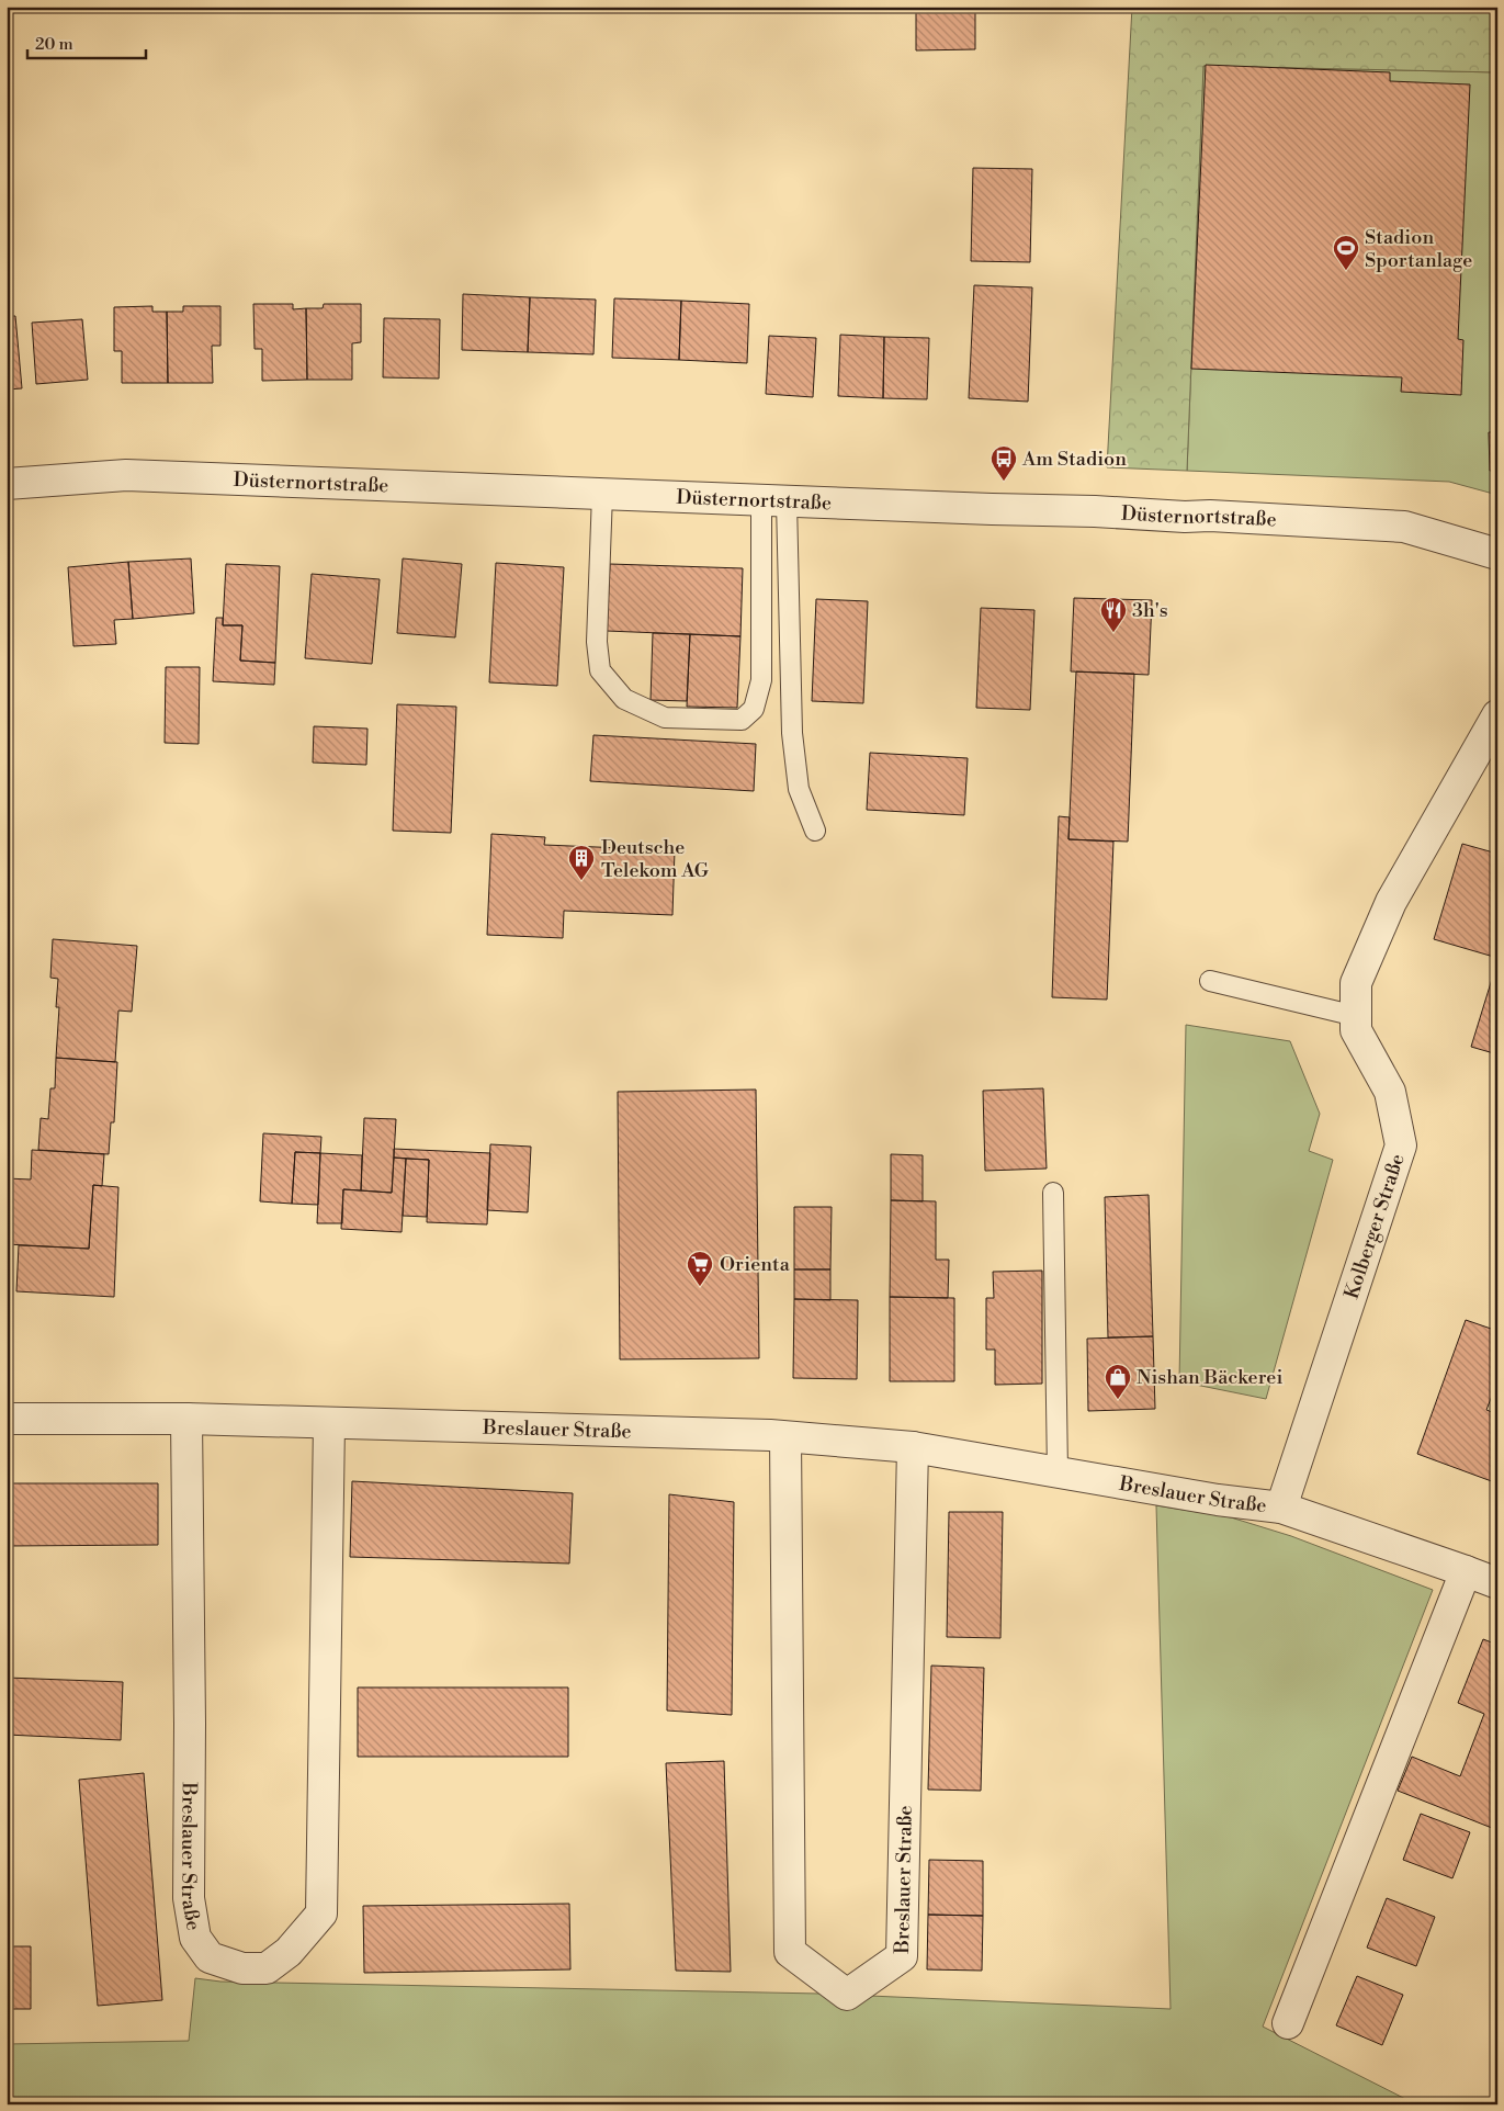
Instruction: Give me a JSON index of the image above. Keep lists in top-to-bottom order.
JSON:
{
  "streets": {
    "street": ["Düsternortstraße", "Kolberger Straße", "Breslauer Straße"]
  },
  "crossings": [
    ["Kolberger Straße", "Breslauer Straße"]
  ],
  "places": {
    "sports": ["Stadion Sportanlage"],
    "bus stop": ["Am Stadion"],
    "restaurant": ["3h's"],
    "building": ["Deutsche Telekom AG"],
    "supermarket": ["Orienta"],
    "shop": ["Nishan Bäckerei"]
  },
  "scale_bar": "20 m"
}
